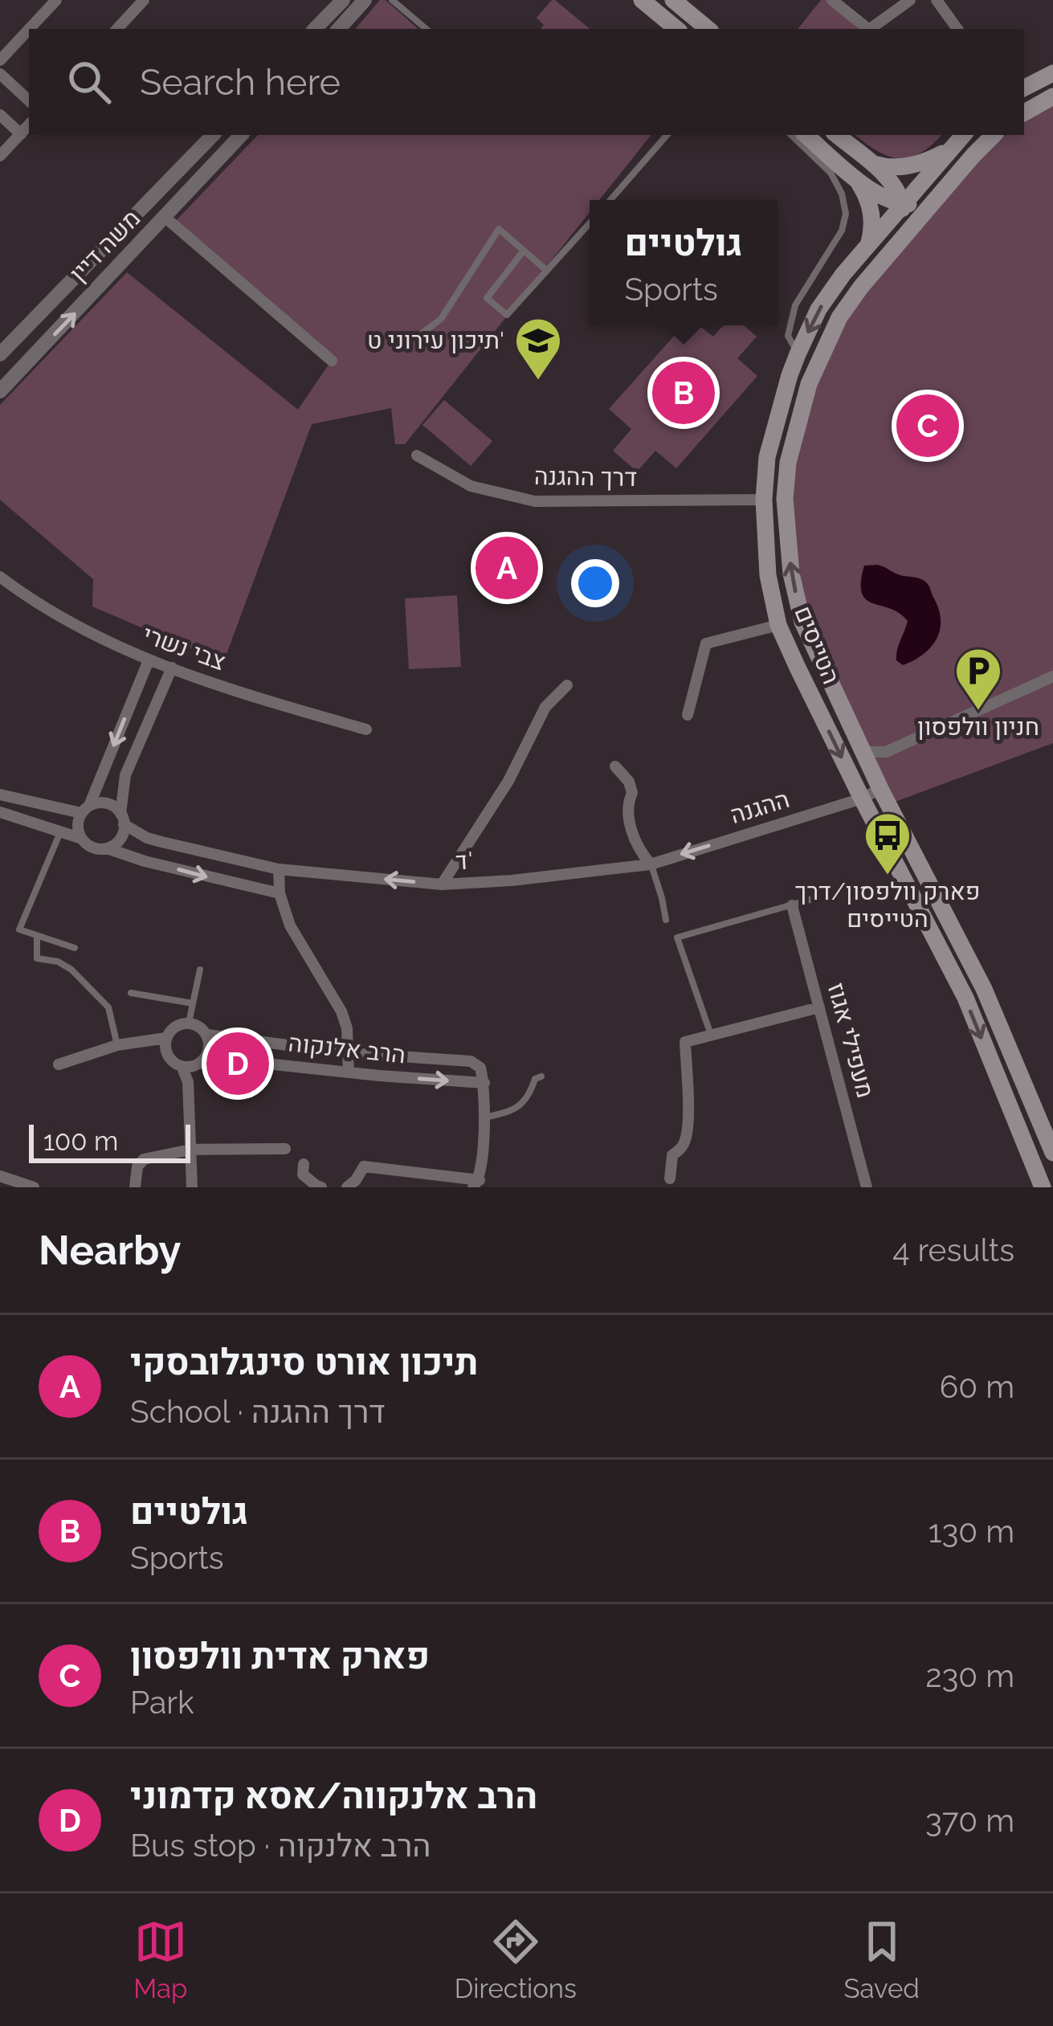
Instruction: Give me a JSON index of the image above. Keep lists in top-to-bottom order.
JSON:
{
  "streets": {
    "main road": ["הטייסים"],
    "street": [
      "משה דיין",
      "דרך ההגנה",
      "צבי נשרי",
      "ההגנה",
      "ד'",
      "מעפילי אגוז",
      "הרב אלנקוה"
    ]
  },
  "crossings": [
    ["דרך ההגנה", "הטייסים"],
    ["הטייסים", "ההגנה"],
    ["ההגנה", "ד'"]
  ],
  "one_way": ["ההגנה", "ד'"],
  "places": {
    "school or university": ["תיכון עירוני ט'"],
    "parking": ["חניון וולפסון"],
    "bus stop": ["פארק וולפסון/דרך הטייסים"]
  },
  "scale_bar": "100 m",
  "page": {
    "search": "Search here",
    "popup": ["גולטיים", "Sports"],
    "pins": [
      "B",
      "C",
      "A",
      "D"
    ],
    "scale": "100 m",
    "heading": ["Nearby", "4 results"],
    "list": [
      {
        "mark": "A",
        "name": "תיכון אורט סינגלובסקי",
        "note": "School · דרך ההגנה",
        "value": "60 m"
      },
      {
        "mark": "B",
        "name": "גולטיים",
        "note": "Sports",
        "value": "130 m"
      },
      {
        "mark": "C",
        "name": "פארק אדית וולפסון",
        "note": "Park",
        "value": "230 m"
      },
      {
        "mark": "D",
        "name": "הרב אלנקווה/אסא קדמוני",
        "note": "Bus stop · הרב אלנקוה",
        "value": "370 m"
      }
    ],
    "nav": ["Map", "Directions", "Saved"]
  }
}
